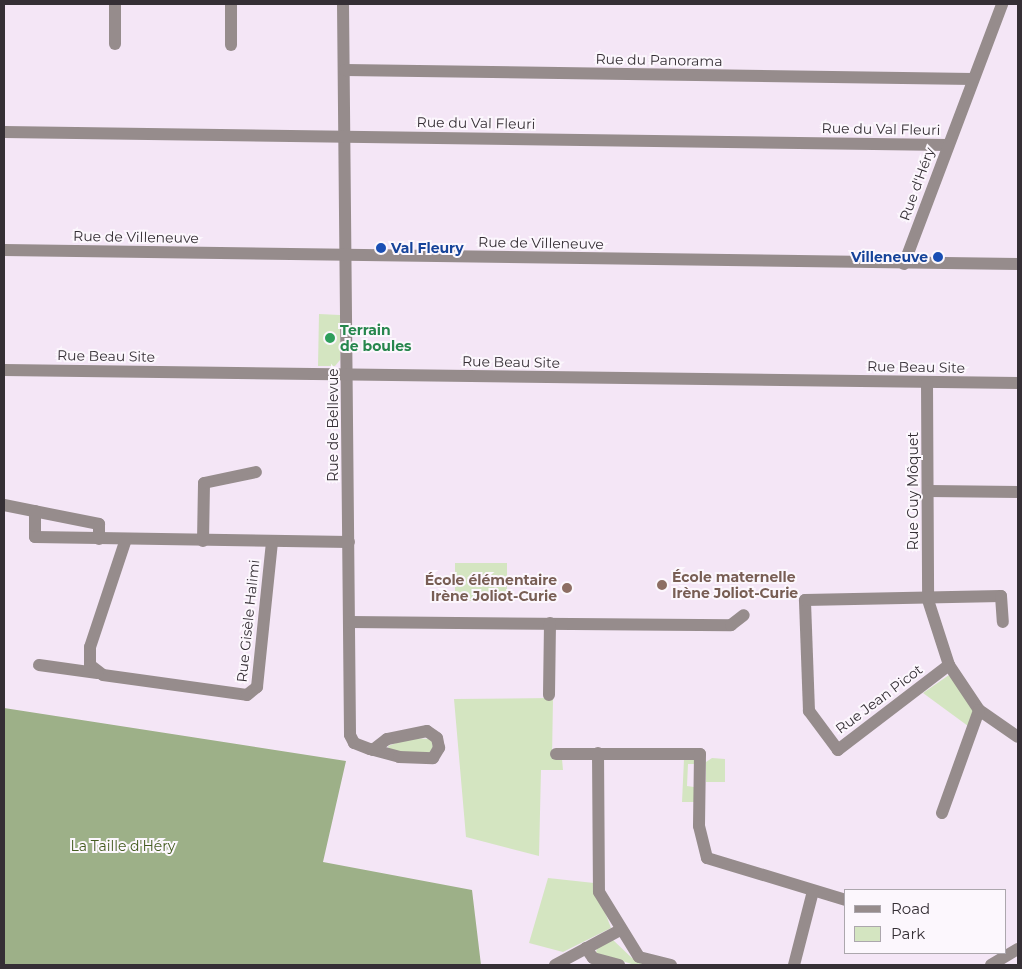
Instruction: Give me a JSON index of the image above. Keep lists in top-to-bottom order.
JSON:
{
  "streets": {
    "street": [
      "Rue du Panorama",
      "Rue du Val Fleuri",
      "Rue d'Héry",
      "Rue de Villeneuve",
      "Rue Beau Site",
      "Rue de Bellevue",
      "Rue Guy Môquet",
      "Rue Gisèle Halimi",
      "Rue Jean Picot"
    ]
  },
  "crossings": [
    ["Rue du Panorama", "Rue d'Héry"],
    ["Rue du Panorama", "Rue de Bellevue"],
    ["Rue du Val Fleuri", "Rue d'Héry"],
    ["Rue du Val Fleuri", "Rue de Bellevue"],
    ["Rue d'Héry", "Rue de Villeneuve"],
    ["Rue de Villeneuve", "Rue de Bellevue"],
    ["Rue Beau Site", "Rue de Bellevue"],
    ["Rue Beau Site", "Rue Guy Môquet"],
    ["Rue Guy Môquet", "Rue Jean Picot"]
  ],
  "parks": ["La Taille d'Héry"],
  "places": [
    "Val Fleury",
    "Villeneuve",
    "Terrain de boules",
    "École maternelle Irène Joliot-Curie",
    "École élémentaire Irène Joliot-Curie"
  ],
  "legend": ["Road", "Park"]
}
